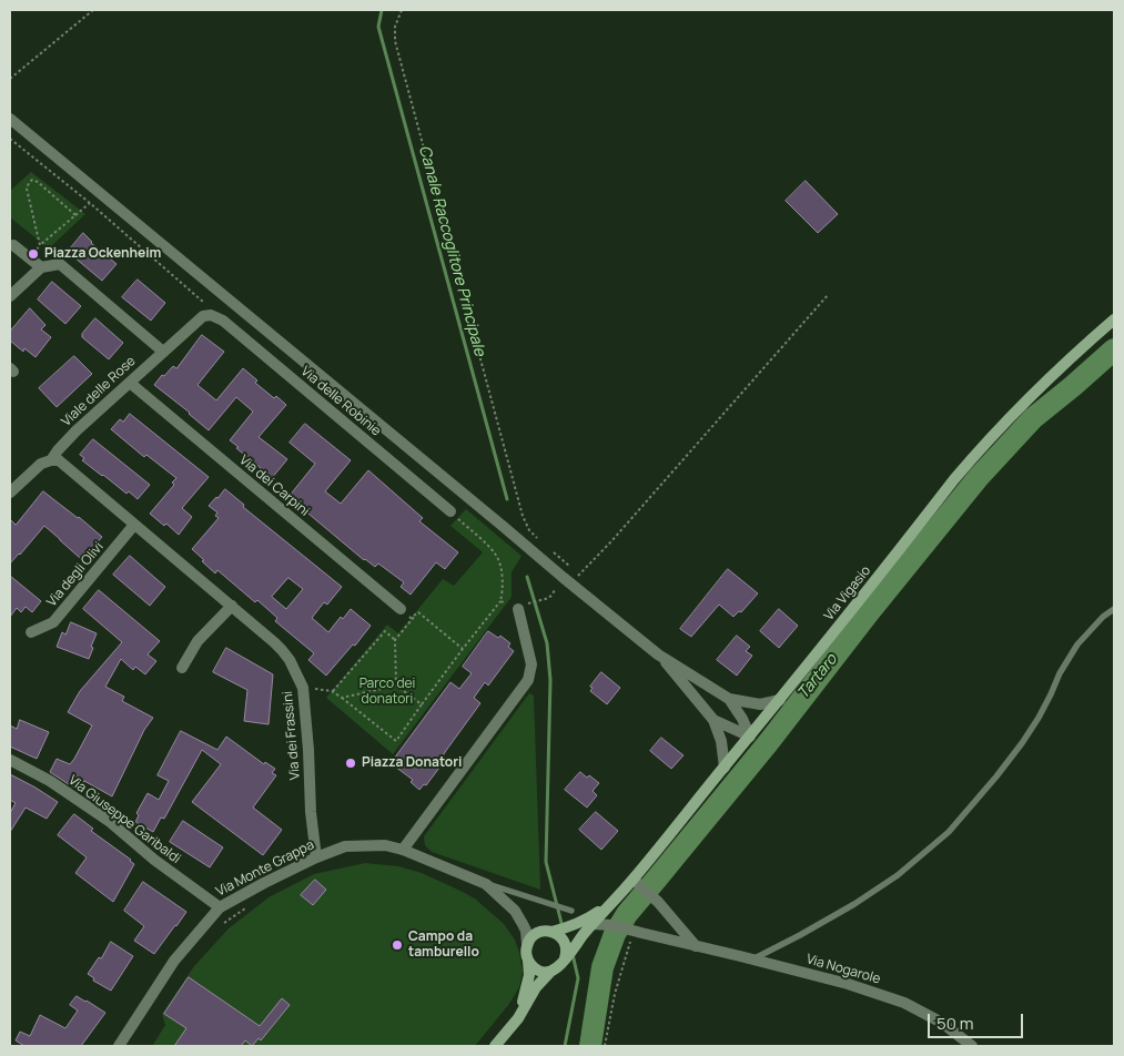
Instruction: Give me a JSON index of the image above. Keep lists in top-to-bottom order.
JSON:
{
  "streets": {
    "main road": ["Via Vigasio"],
    "street": [
      "Viale delle Rose",
      "Via delle Robinie",
      "Via dei Carpini",
      "Via degli Olivi",
      "Via dei Frassini",
      "Via Giuseppe Garibaldi",
      "Via Monte Grappa",
      "Via Nogarole"
    ]
  },
  "crossings": [
    ["Viale delle Rose", "Via delle Robinie"],
    ["Viale delle Rose", "Via dei Carpini"],
    ["Viale delle Rose", "Via dei Frassini"],
    ["Via degli Olivi", "Via dei Frassini"],
    ["Via Vigasio", "Via Monte Grappa"],
    ["Via Vigasio", "Via Nogarole"],
    ["Via dei Frassini", "Via Monte Grappa"],
    ["Via Giuseppe Garibaldi", "Via Monte Grappa"]
  ],
  "water": ["Canale Raccoglitore Principale", "Tartaro"],
  "parks": ["Parco dei donatori"],
  "places": ["Piazza Ockenheim", "Piazza Donatori", "Campo da tamburello"],
  "scale_bar": "50 m"
}
